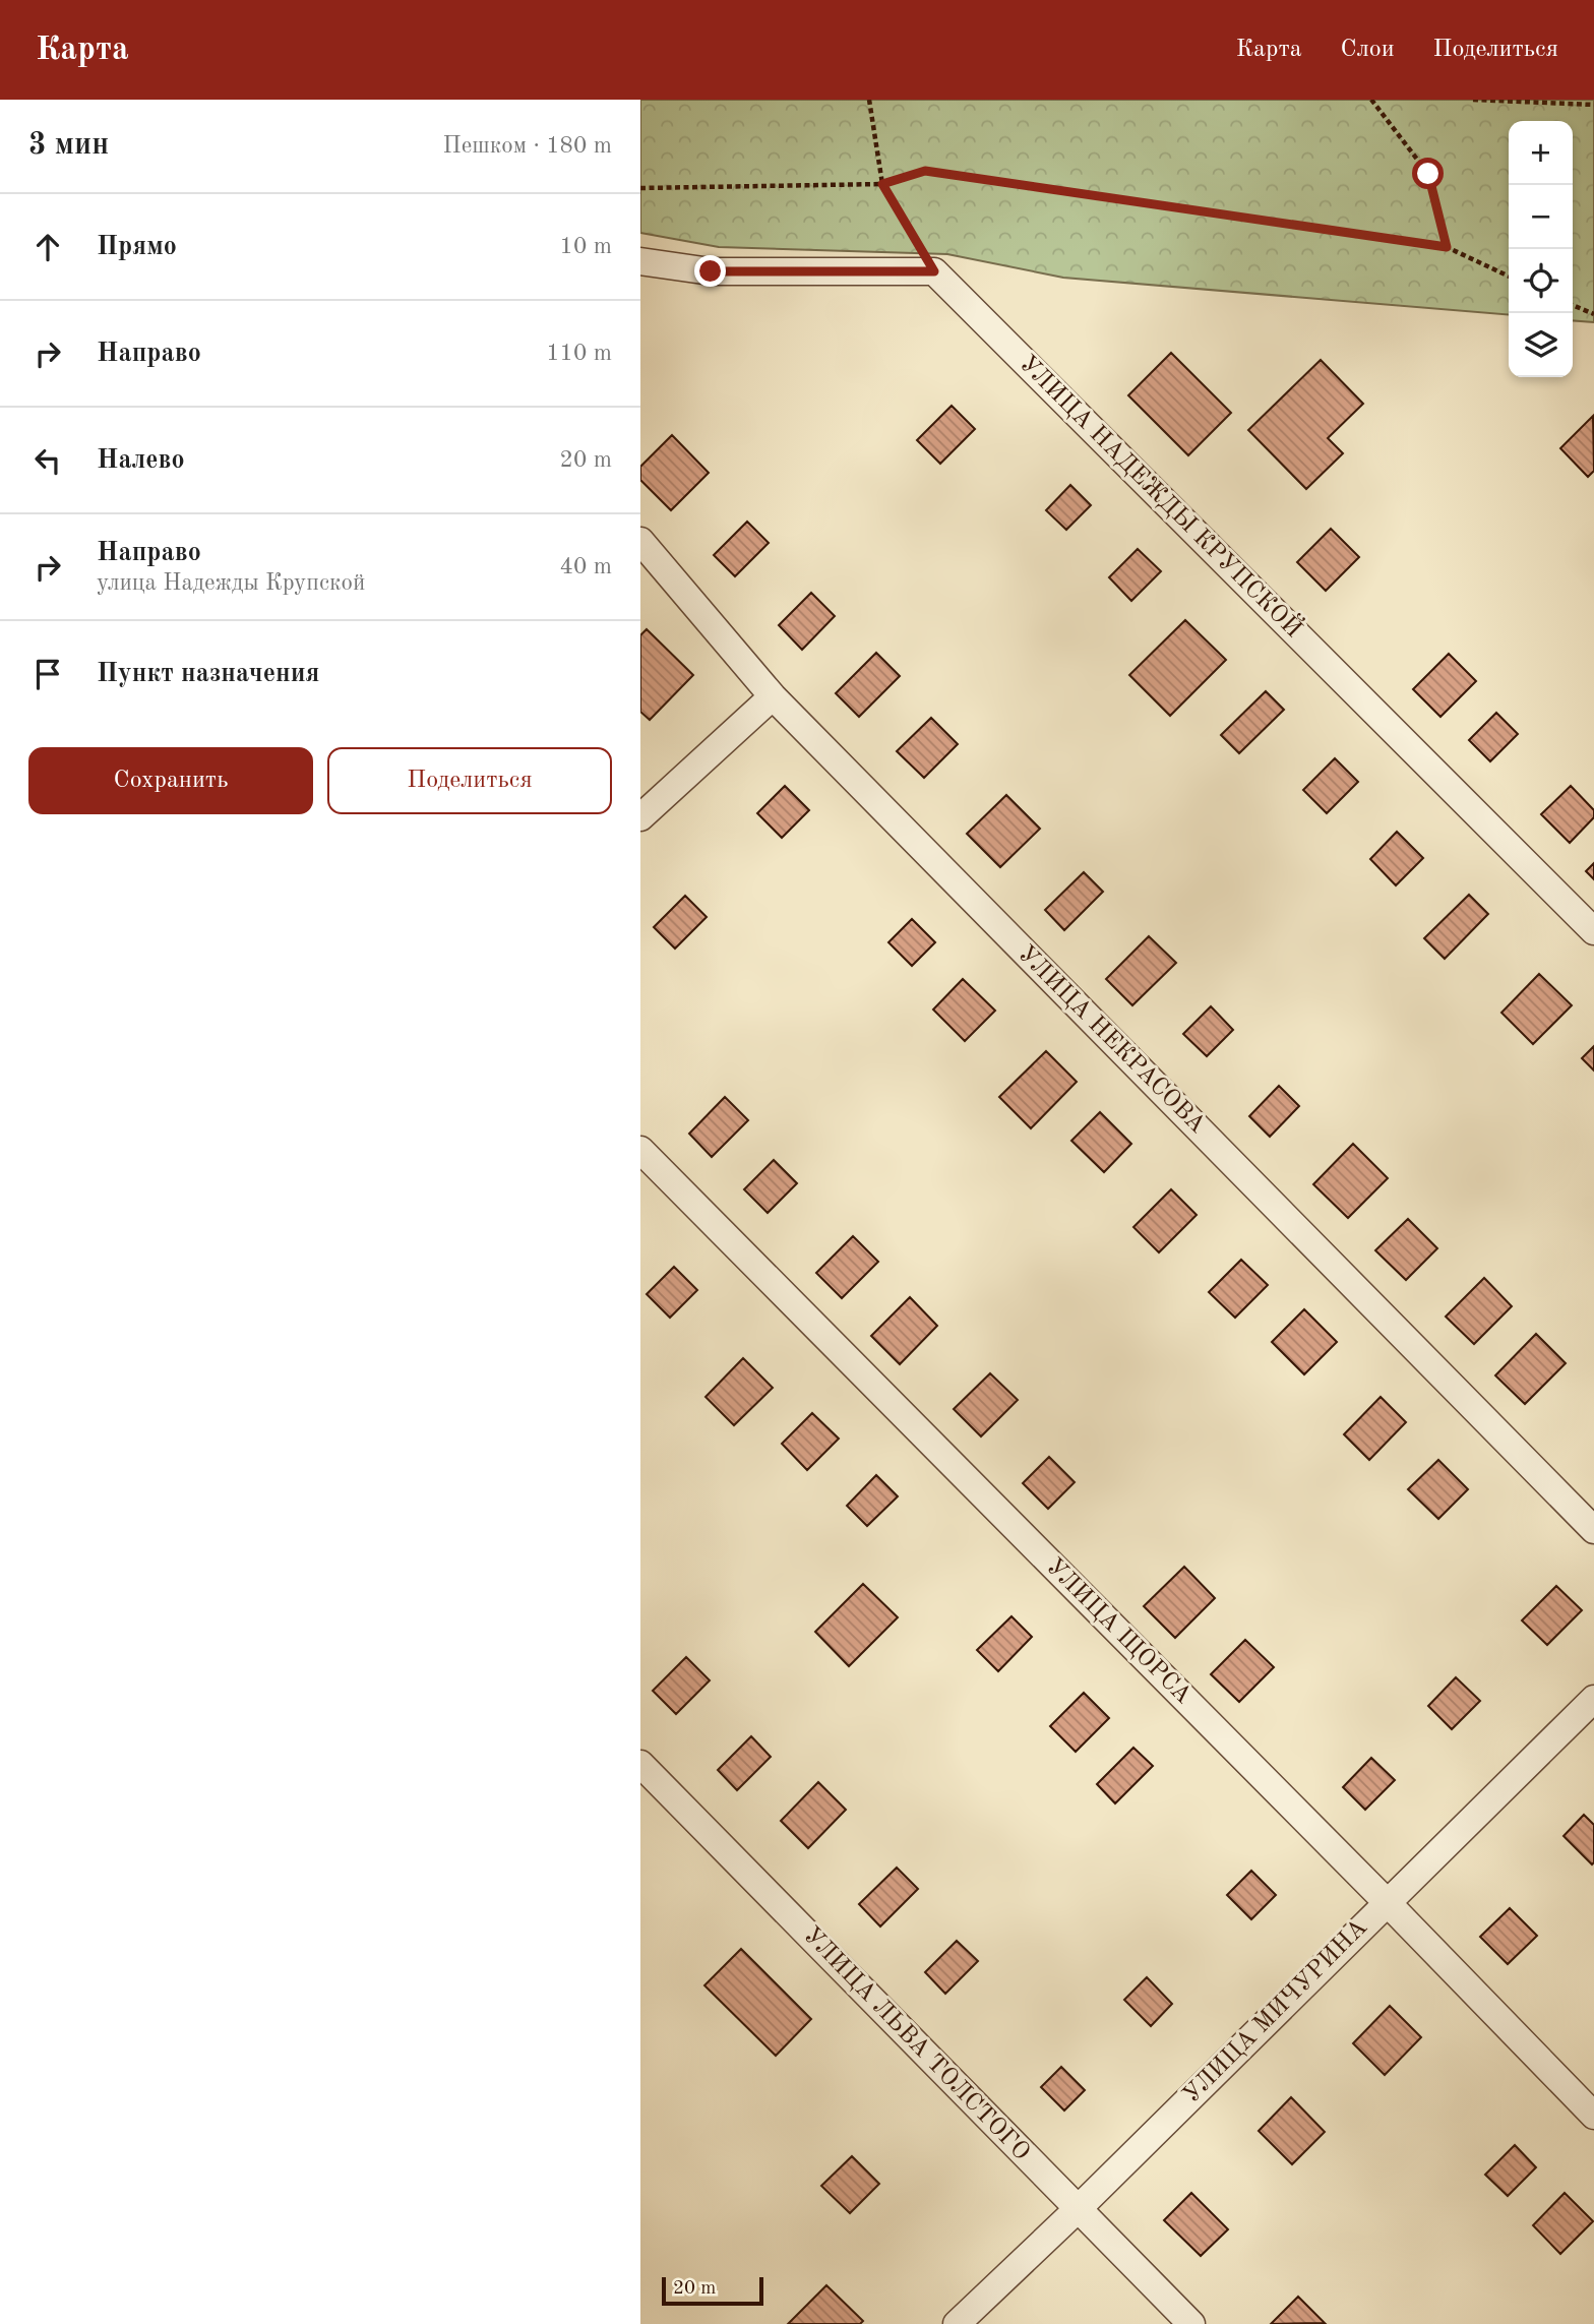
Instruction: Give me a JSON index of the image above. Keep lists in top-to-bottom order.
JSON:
{
  "streets": {
    "street": [
      "УЛИЦА НАДЕЖДЫ КРУПСКОЙ",
      "УЛИЦА НЕКРАСОВА",
      "УЛИЦА ЩОРСА",
      "УЛИЦА МИЧУРИНА",
      "УЛИЦА ЛЬВА ТОЛСТОГО"
    ]
  },
  "crossings": [
    ["УЛИЦА ЩОРСА", "УЛИЦА МИЧУРИНА"],
    ["УЛИЦА МИЧУРИНА", "УЛИЦА ЛЬВА ТОЛСТОГО"]
  ],
  "scale_bar": "20 m",
  "page": {
    "header": "Карта",
    "nav": ["Карта", "Слои", "Поделиться"],
    "heading": ["3 мин", "Пешком · 180 m"],
    "map_buttons": ["+", "−"],
    "list": [
      ["Прямо", "10 m"],
      ["Направо", "110 m"],
      ["Налево", "20 m"],
      ["Направо", "улица Надежды Крупской", "40 m"],
      "Пункт назначения"
    ],
    "buttons": ["Сохранить", "Поделиться"],
    "scale": "20 m"
  }
}
